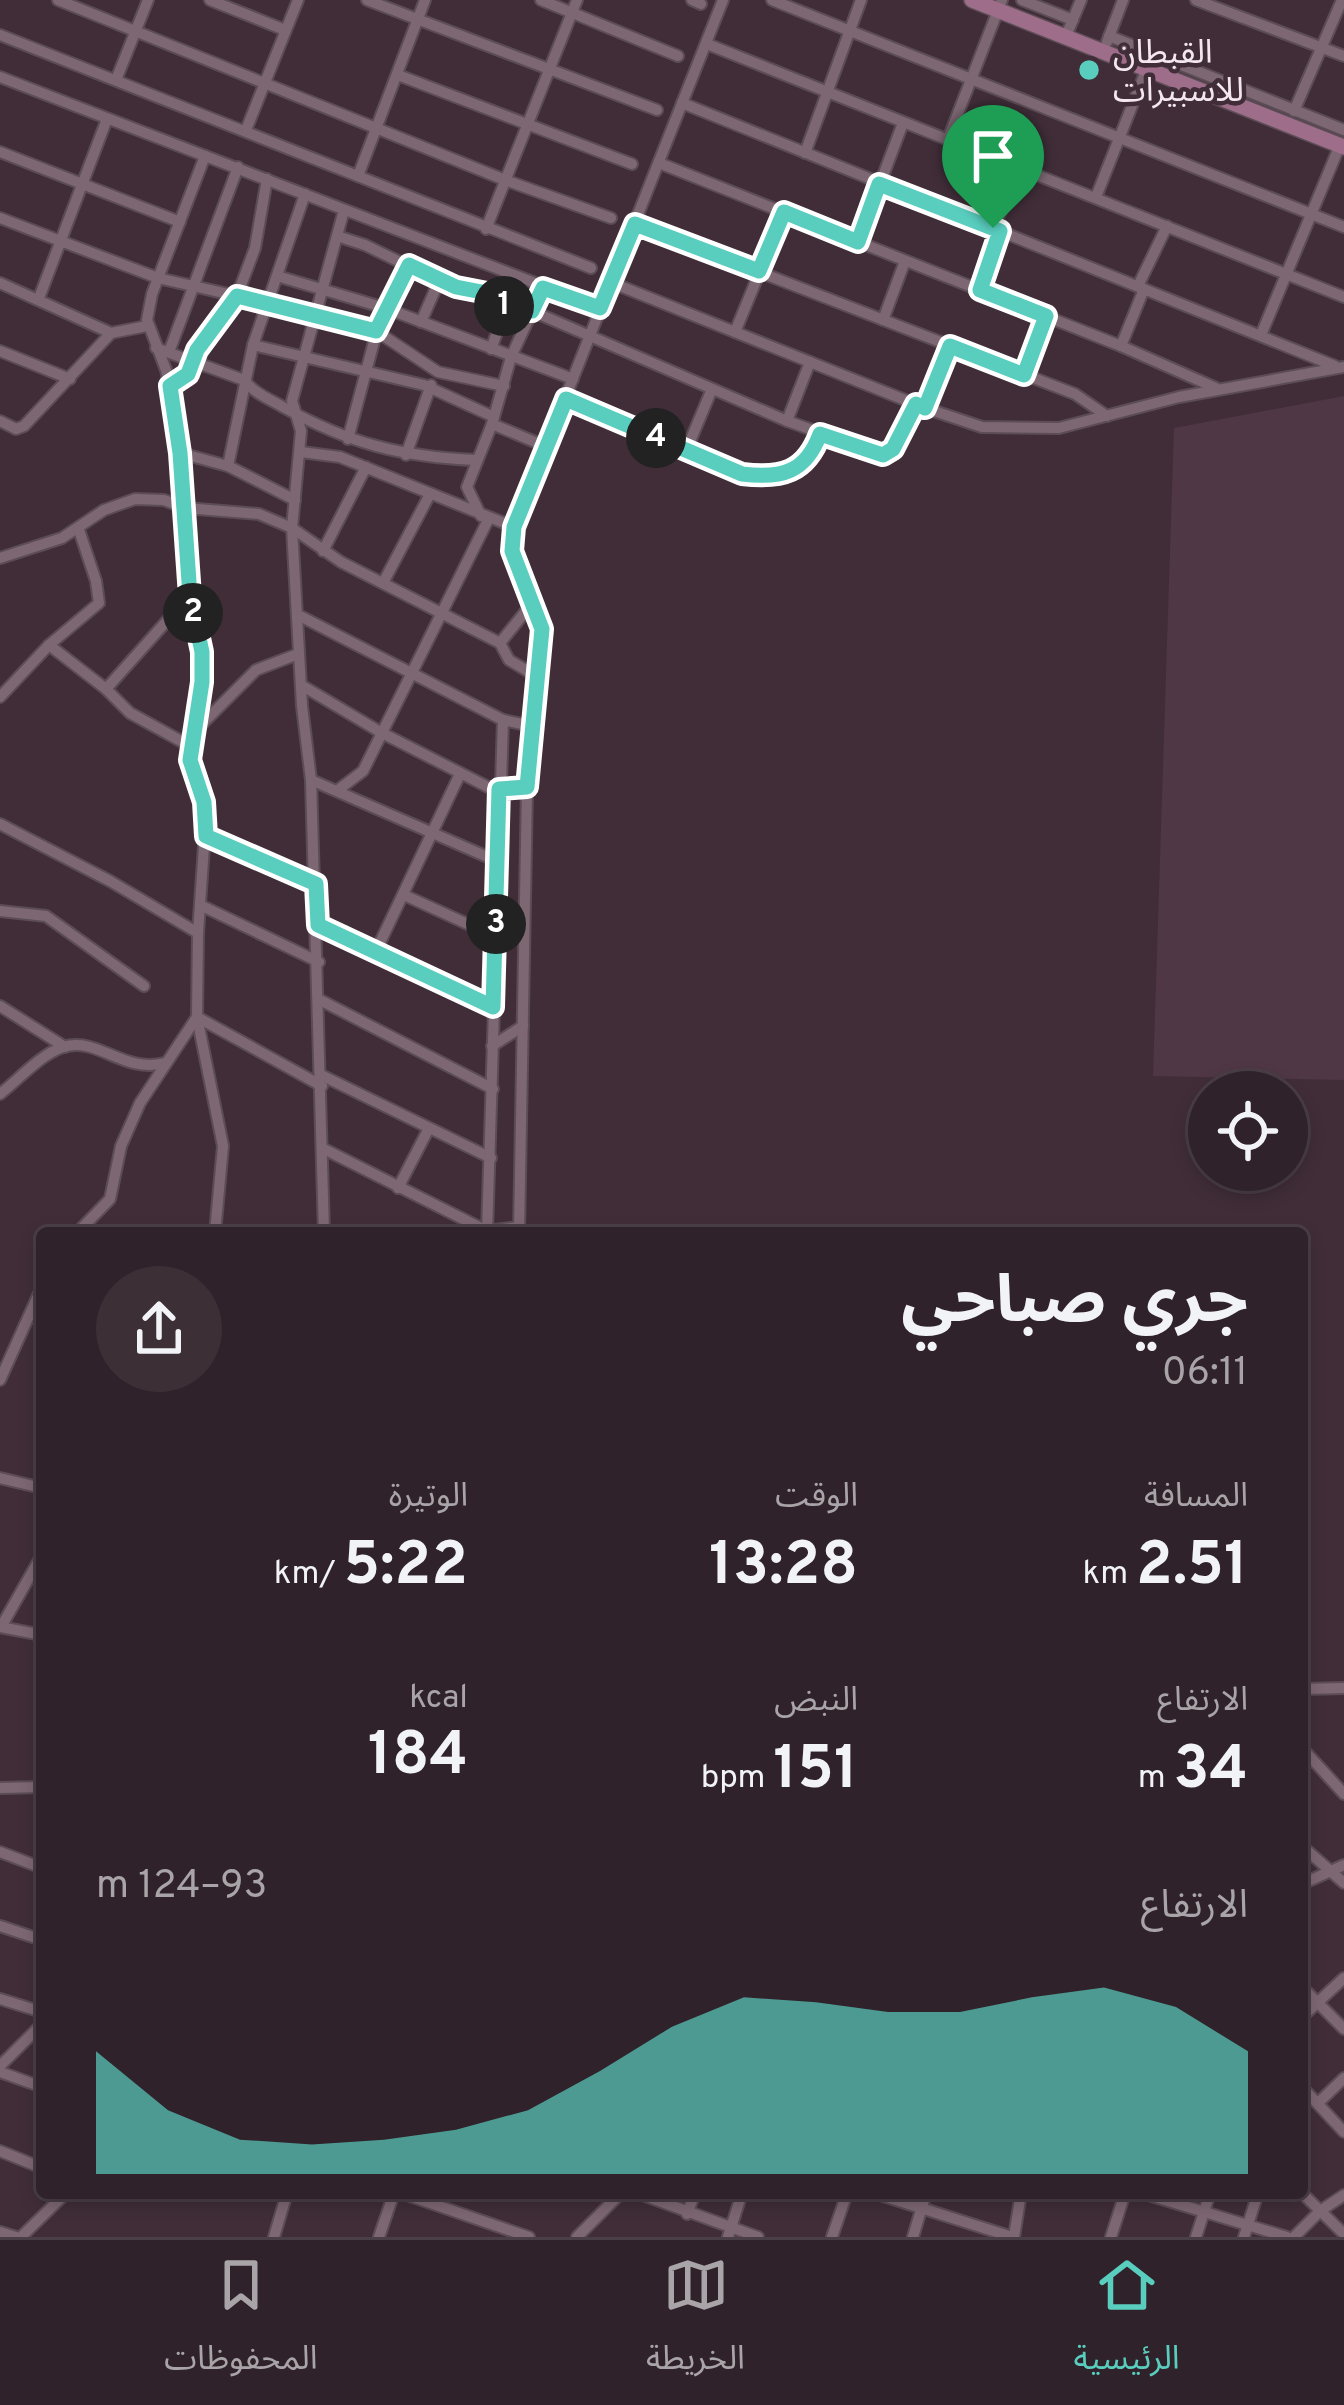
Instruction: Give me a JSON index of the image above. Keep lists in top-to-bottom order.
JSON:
{
  "places": ["القبطان للاسبيرات"],
  "page": {
    "pins": [
      "1",
      "4",
      "2",
      "3"
    ],
    "heading": ["جري صباحي", "06:11"],
    "stats": [
      ["المسافة", "2.51 km"],
      ["الوقت", "13:28"],
      ["الوتيرة", "5:22 /km"],
      ["الارتفاع", "34 m"],
      ["النبض", "151 bpm"],
      ["kcal", "184"]
    ],
    "chart": ["الارتفاع", "93–124 m"],
    "tabs": ["الرئيسية", "الخريطة", "المحفوظات"]
  }
}
